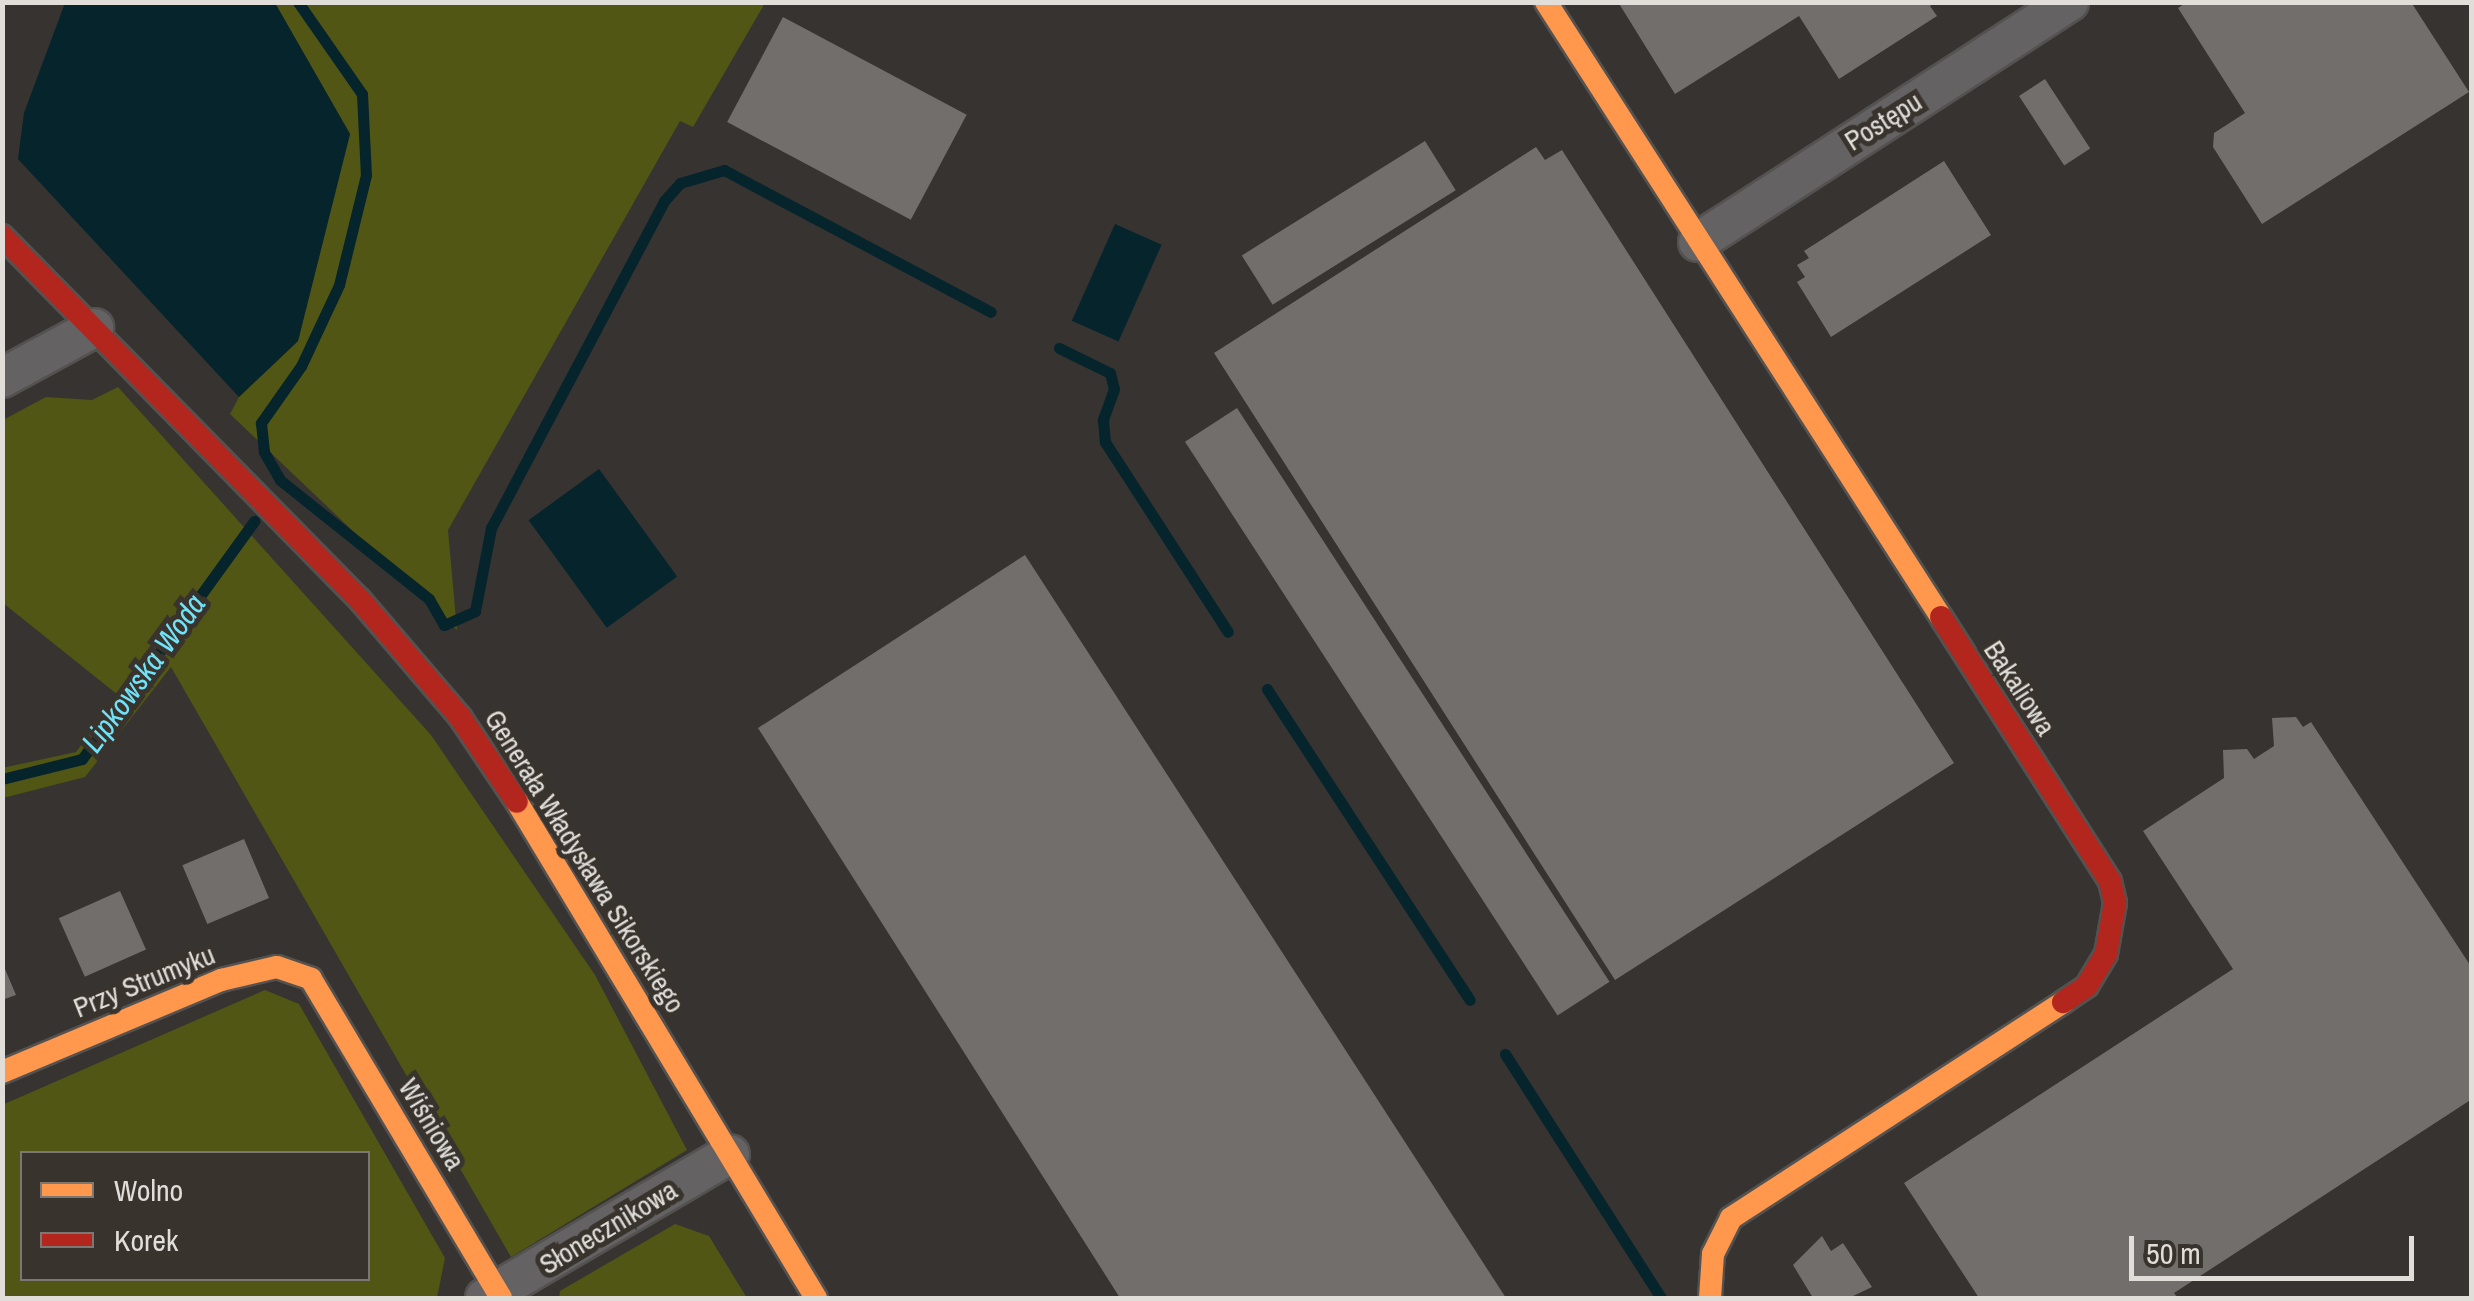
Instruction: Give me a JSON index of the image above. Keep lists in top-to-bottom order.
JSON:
{
  "streets": {
    "street": [
      "Postępu",
      "Bakaliowa",
      "Generała Władysława Sikorskiego",
      "Przy Strumyku",
      "Wiśniowa",
      "Słonecznikowa"
    ]
  },
  "crossings": [
    ["Postępu", "Bakaliowa"],
    ["Generała Władysława Sikorskiego", "Słonecznikowa"],
    ["Przy Strumyku", "Wiśniowa"],
    ["Wiśniowa", "Słonecznikowa"]
  ],
  "water": ["Lipkowska Woda"],
  "legend": ["Wolno", "Korek"],
  "scale_bar": "50 m"
}
